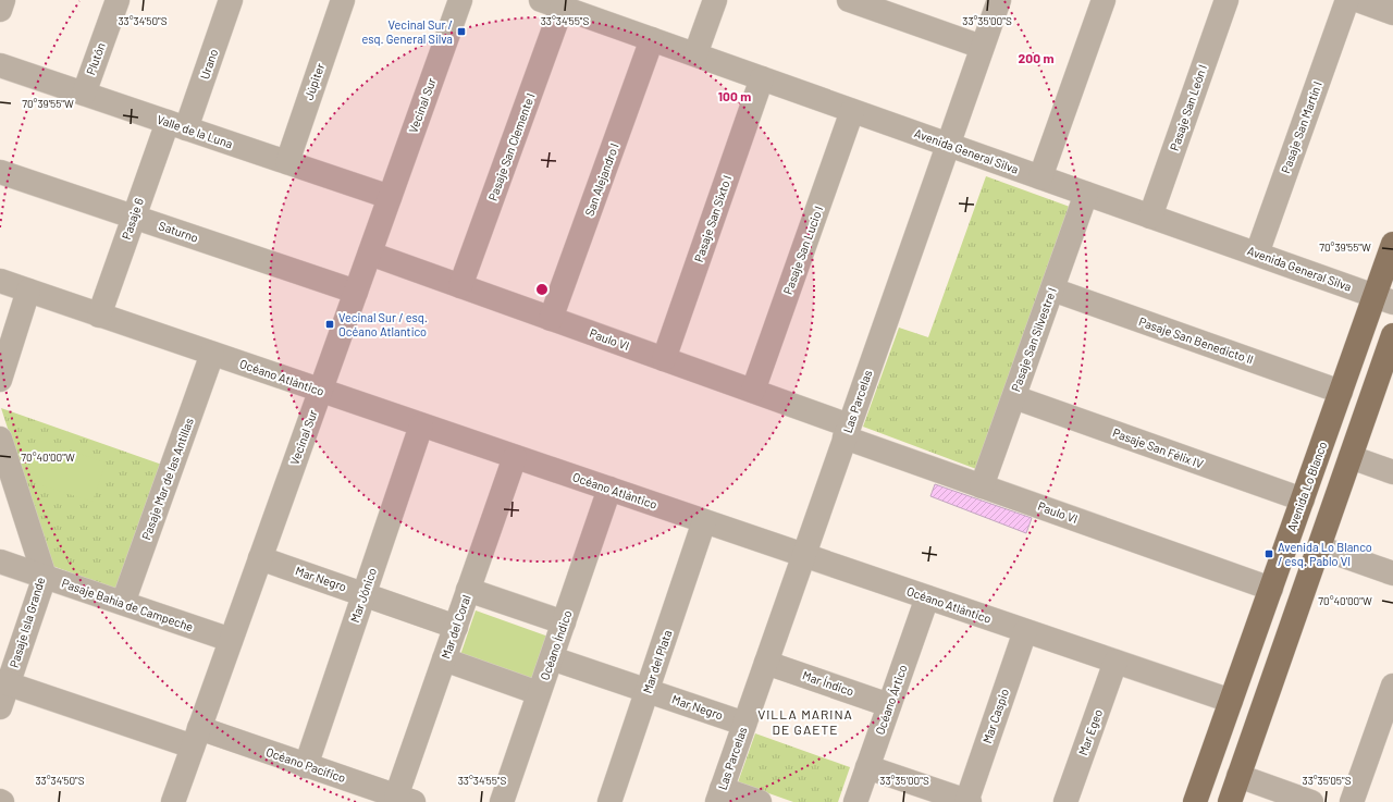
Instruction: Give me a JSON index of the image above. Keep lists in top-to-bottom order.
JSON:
{
  "streets": {
    "main road": ["Avenida Lo Blanco"],
    "street": [
      "Plutón",
      "Urano",
      "Júpiter",
      "Vecinal Sur",
      "Pasaje San León I",
      "Pasaje San Martín I",
      "Valle de la Luna",
      "Pasaje San Clemente I",
      "Avenida General Silva",
      "San Alejandro I",
      "Pasaje 6",
      "Pasaje San Sixto I",
      "Saturno",
      "Pasaje San Lucio I",
      "Paulo VI",
      "Pasaje San Silvestre I",
      "Pasaje San Benedicto II",
      "Océano Atlántico",
      "Las Parcelas",
      "Pasaje San Félix IV",
      "Pasaje Mar de las Antillas",
      "Mar Negro",
      "Mar Jónico",
      "Pasaje Bahía de Campeche",
      "Pasaje Isla Grande",
      "Mar del Coral",
      "Océano Índico",
      "Mar del Plata",
      "Mar Índico",
      "Océano Ártico",
      "Mar Caspio",
      "Mar Egeo",
      "Océano Pacífico"
    ]
  },
  "crossings": [
    ["Plutón", "Valle de la Luna"],
    ["Urano", "Valle de la Luna"],
    ["Urano", "Pasaje 6"],
    ["Júpiter", "Valle de la Luna"],
    ["Vecinal Sur", "Valle de la Luna"],
    ["Vecinal Sur", "Saturno"],
    ["Vecinal Sur", "Paulo VI"],
    ["Vecinal Sur", "Océano Atlántico"],
    ["Vecinal Sur", "Mar Negro"],
    ["Vecinal Sur", "Pasaje Bahía de Campeche"],
    ["Vecinal Sur", "Océano Pacífico"],
    ["Pasaje San León I", "Avenida General Silva"],
    ["Pasaje San Martín I", "Avenida General Silva"],
    ["Valle de la Luna", "Pasaje 6"],
    ["Pasaje San Clemente I", "Avenida General Silva"],
    ["Pasaje San Clemente I", "Paulo VI"],
    ["Avenida General Silva", "San Alejandro I"],
    ["Avenida General Silva", "Pasaje San Sixto I"],
    ["Avenida General Silva", "Pasaje San Lucio I"],
    ["Avenida General Silva", "Pasaje San Silvestre I"],
    ["Avenida General Silva", "Las Parcelas"],
    ["Avenida General Silva", "Avenida Lo Blanco"],
    ["San Alejandro I", "Paulo VI"],
    ["Pasaje 6", "Saturno"],
    ["Pasaje 6", "Océano Atlántico"],
    ["Pasaje San Sixto I", "Paulo VI"],
    ["Pasaje San Lucio I", "Paulo VI"],
    ["Paulo VI", "Pasaje San Silvestre I"],
    ["Paulo VI", "Las Parcelas"],
    ["Paulo VI", "Avenida Lo Blanco"],
    ["Pasaje San Silvestre I", "Pasaje San Benedicto II"],
    ["Pasaje San Silvestre I", "Pasaje San Félix IV"],
    ["Pasaje San Benedicto II", "Avenida Lo Blanco"],
    ["Océano Atlántico", "Las Parcelas"],
    ["Océano Atlántico", "Pasaje Mar de las Antillas"],
    ["Océano Atlántico", "Avenida Lo Blanco"],
    ["Océano Atlántico", "Mar Jónico"],
    ["Océano Atlántico", "Mar del Coral"],
    ["Océano Atlántico", "Océano Índico"],
    ["Océano Atlántico", "Mar del Plata"],
    ["Océano Atlántico", "Océano Ártico"],
    ["Océano Atlántico", "Mar Caspio"],
    ["Océano Atlántico", "Mar Egeo"],
    ["Las Parcelas", "Mar Negro"],
    ["Las Parcelas", "Mar Índico"],
    ["Pasaje San Félix IV", "Avenida Lo Blanco"],
    ["Pasaje Mar de las Antillas", "Pasaje Bahía de Campeche"],
    ["Mar Negro", "Mar Jónico"],
    ["Mar Negro", "Mar del Coral"],
    ["Mar Negro", "Océano Índico"],
    ["Mar Negro", "Mar del Plata"],
    ["Mar Jónico", "Océano Pacífico"],
    ["Pasaje Bahía de Campeche", "Pasaje Isla Grande"],
    ["Pasaje Isla Grande", "Océano Pacífico"],
    ["Mar del Coral", "Océano Pacífico"],
    ["Mar Índico", "Océano Ártico"]
  ],
  "districts": ["VILLA MARINA DE GAETE"],
  "places": {
    "transit": ["Vecinal Sur / esq. General Silva", "Vecinal Sur / esq. Océano Atlantico", "Avenida Lo Blanco / esq. Pablo VI"]
  },
  "coordinates": [
    "33°34'50\"S",
    "33°34'55\"S",
    "33°35'00\"S",
    "70°39'55\"W",
    "70°40'00\"W",
    "33°35'05\"S"
  ],
  "rings": ["200 m", "100 m"]
}
